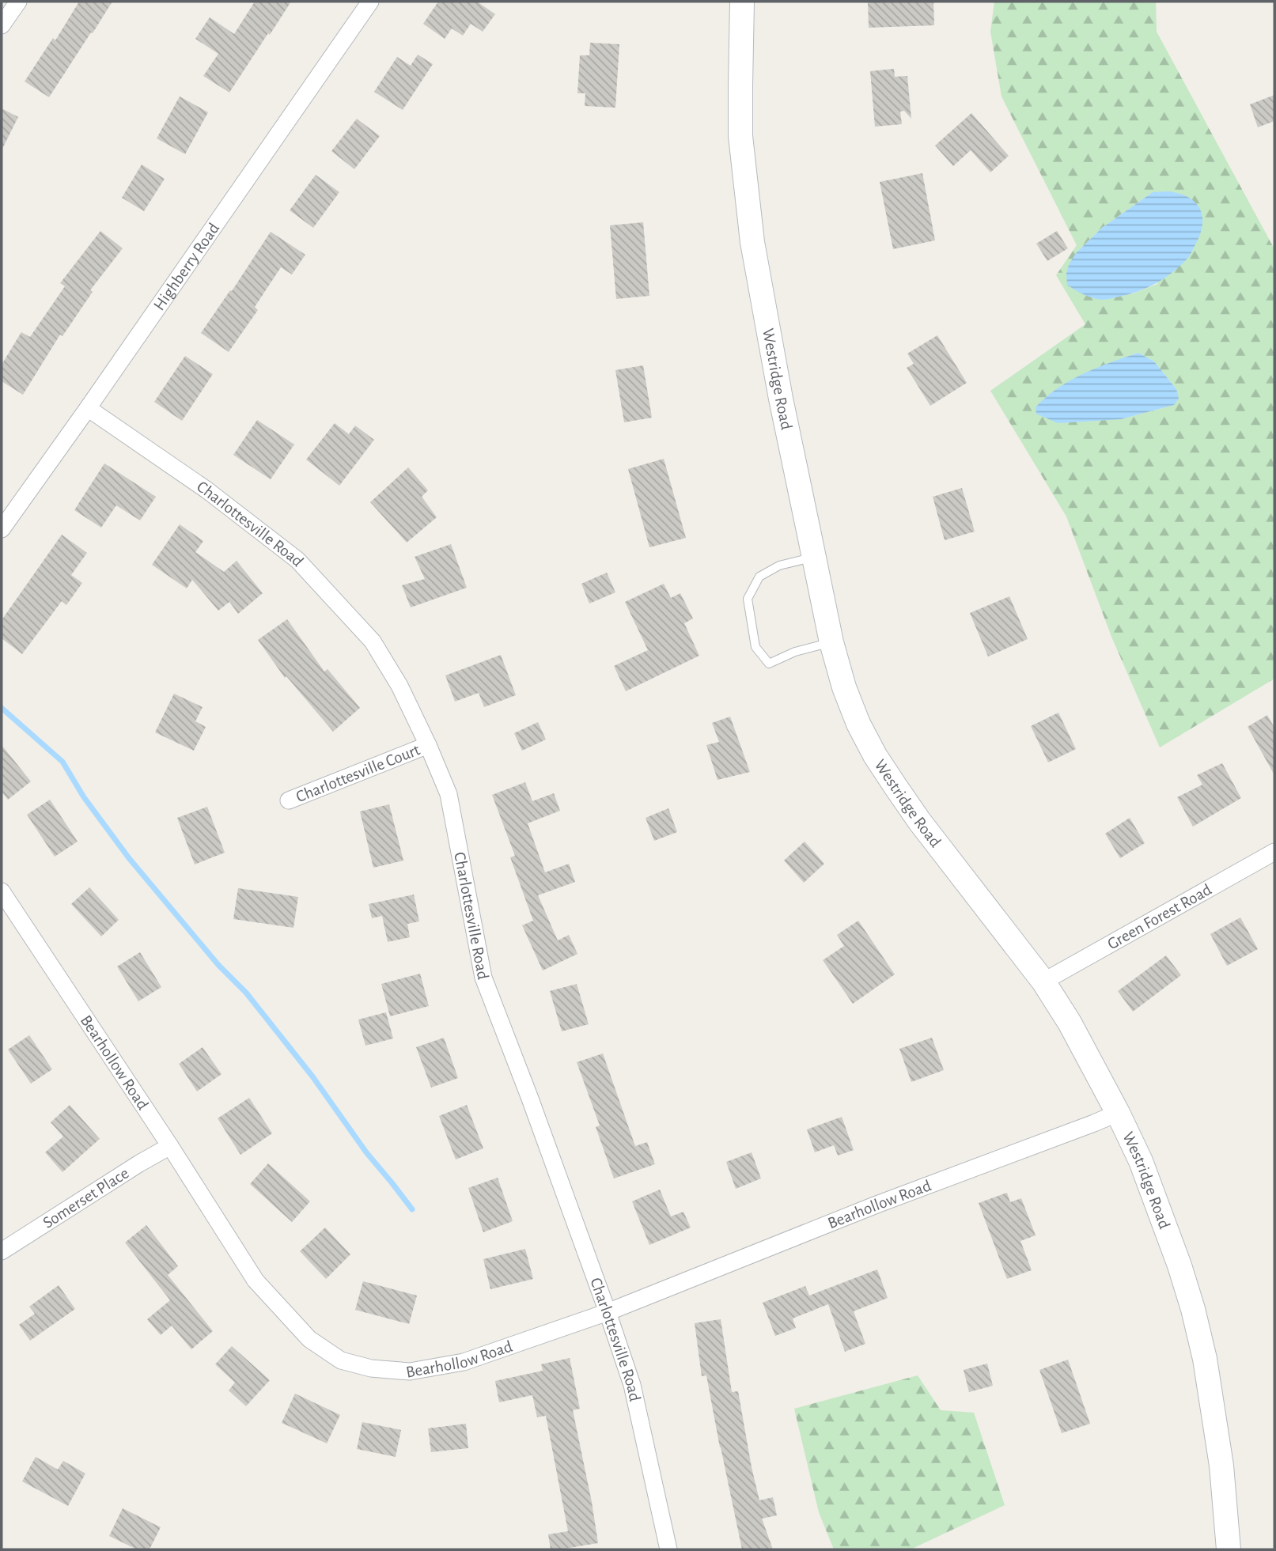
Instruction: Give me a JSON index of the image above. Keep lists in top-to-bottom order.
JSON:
{
  "streets": {
    "main road": ["Westridge Road"],
    "street": [
      "Highberry Road",
      "Charlottesville Road",
      "Charlottesville Court",
      "Green Forest Road",
      "Bearhollow Road",
      "Somerset Place"
    ]
  },
  "crossings": [
    ["Highberry Road", "Charlottesville Road"],
    ["Westridge Road", "Green Forest Road"],
    ["Westridge Road", "Bearhollow Road"],
    ["Charlottesville Road", "Charlottesville Court"],
    ["Charlottesville Road", "Bearhollow Road"],
    ["Bearhollow Road", "Somerset Place"]
  ]
}
